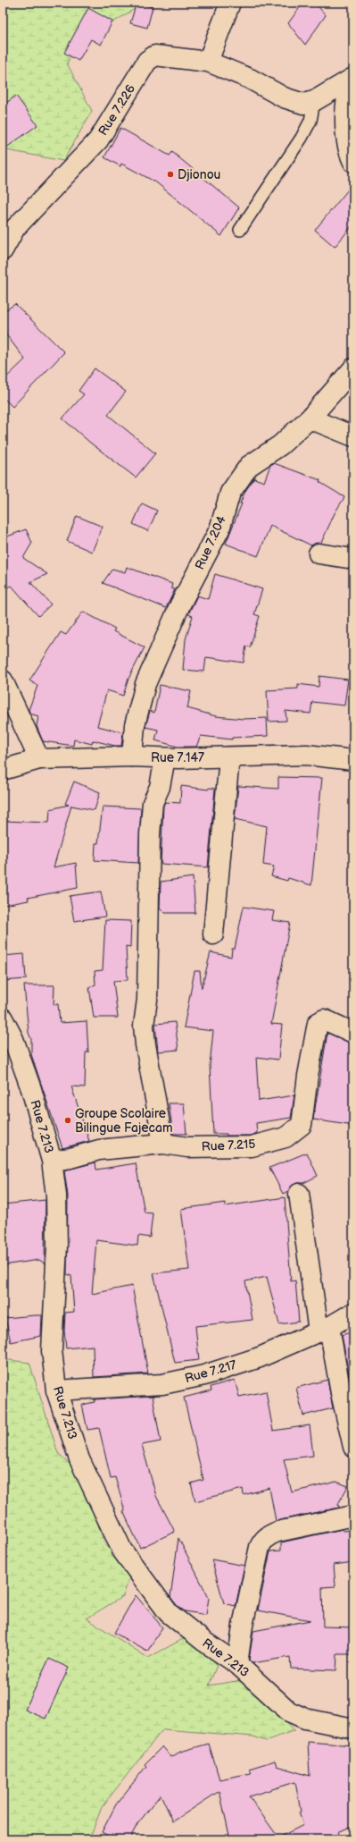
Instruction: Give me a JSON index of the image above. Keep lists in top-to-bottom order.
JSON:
{
  "streets": {
    "street": [
      "Rue 7.226",
      "Rue 7.204",
      "Rue 7.147",
      "Rue 7.213",
      "Rue 7.215",
      "Rue 7.217"
    ]
  },
  "crossings": [
    ["Rue 7.204", "Rue 7.147"],
    ["Rue 7.213", "Rue 7.215"],
    ["Rue 7.213", "Rue 7.217"]
  ],
  "places": ["Djionou", "Groupe Scolaire Bilingue Fajecam"]
}
